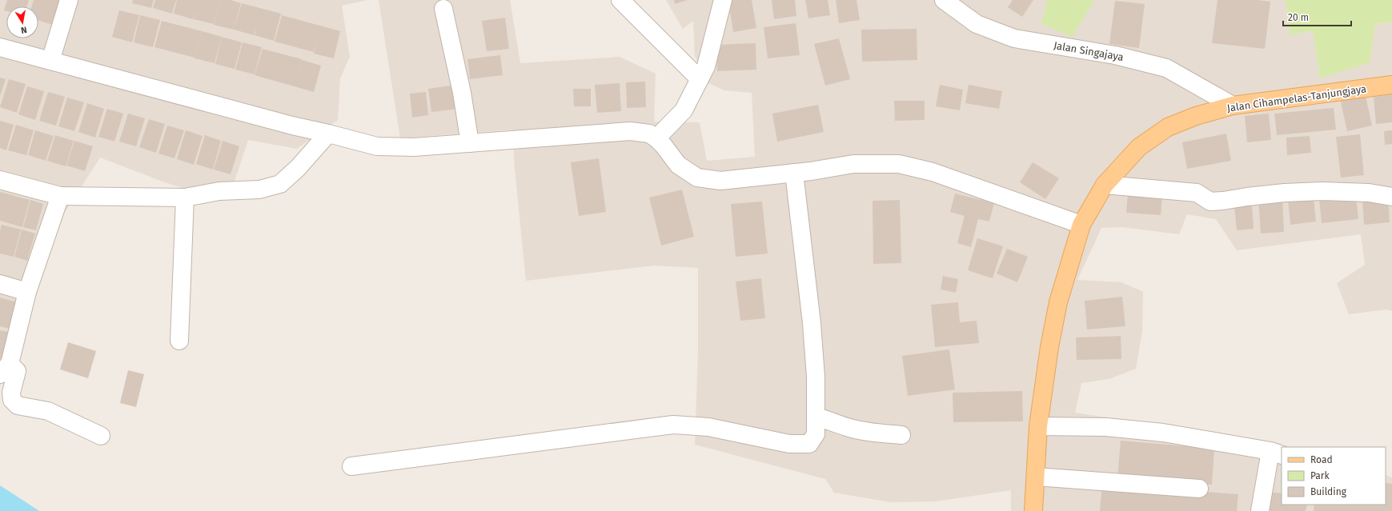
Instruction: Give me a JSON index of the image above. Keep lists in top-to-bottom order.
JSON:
{
  "streets": {
    "main road": ["Jalan Cihampelas-Tanjungjaya"],
    "street": ["Jalan Singajaya"]
  },
  "crossings": [
    ["Jalan Singajaya", "Jalan Cihampelas-Tanjungjaya"]
  ],
  "legend": ["Road", "Park", "Building"],
  "scale_bar": "20 m",
  "north": "bottom"
}
